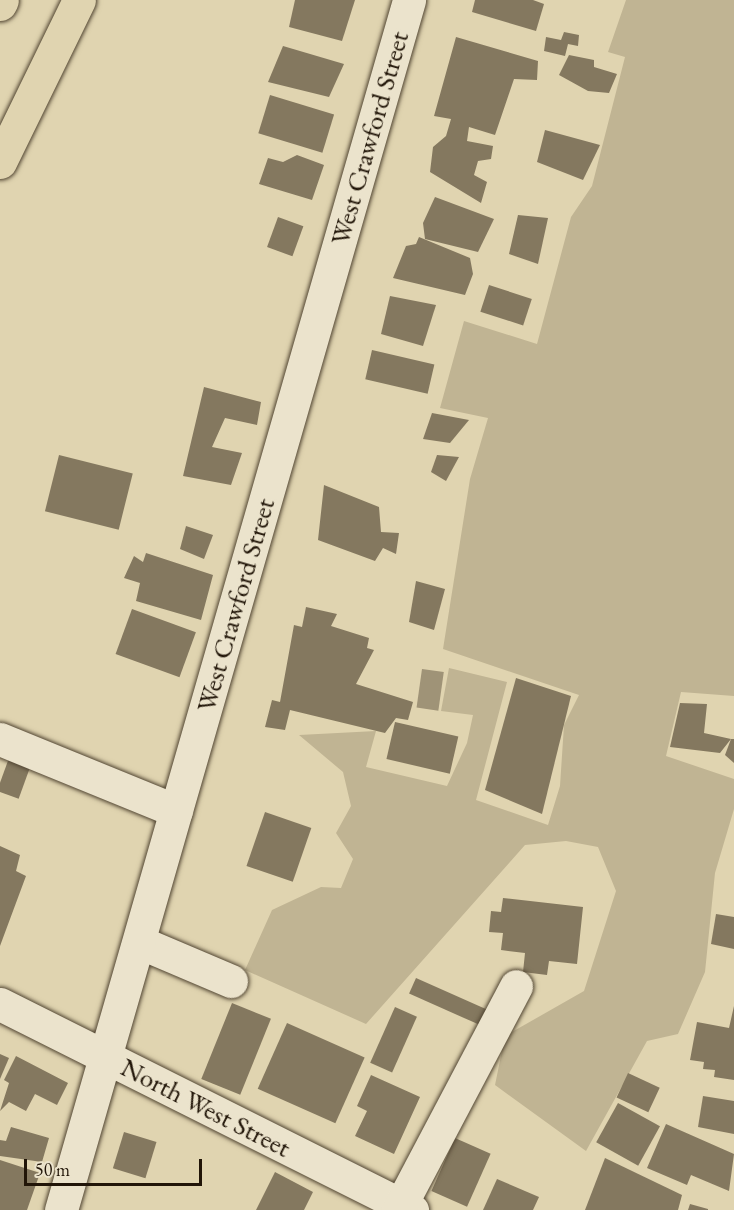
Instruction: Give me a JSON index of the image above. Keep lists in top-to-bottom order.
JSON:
{
  "streets": {
    "street": ["West Crawford Street", "North West Street"]
  },
  "crossings": [
    ["West Crawford Street", "North West Street"]
  ],
  "scale_bar": "50 m"
}
